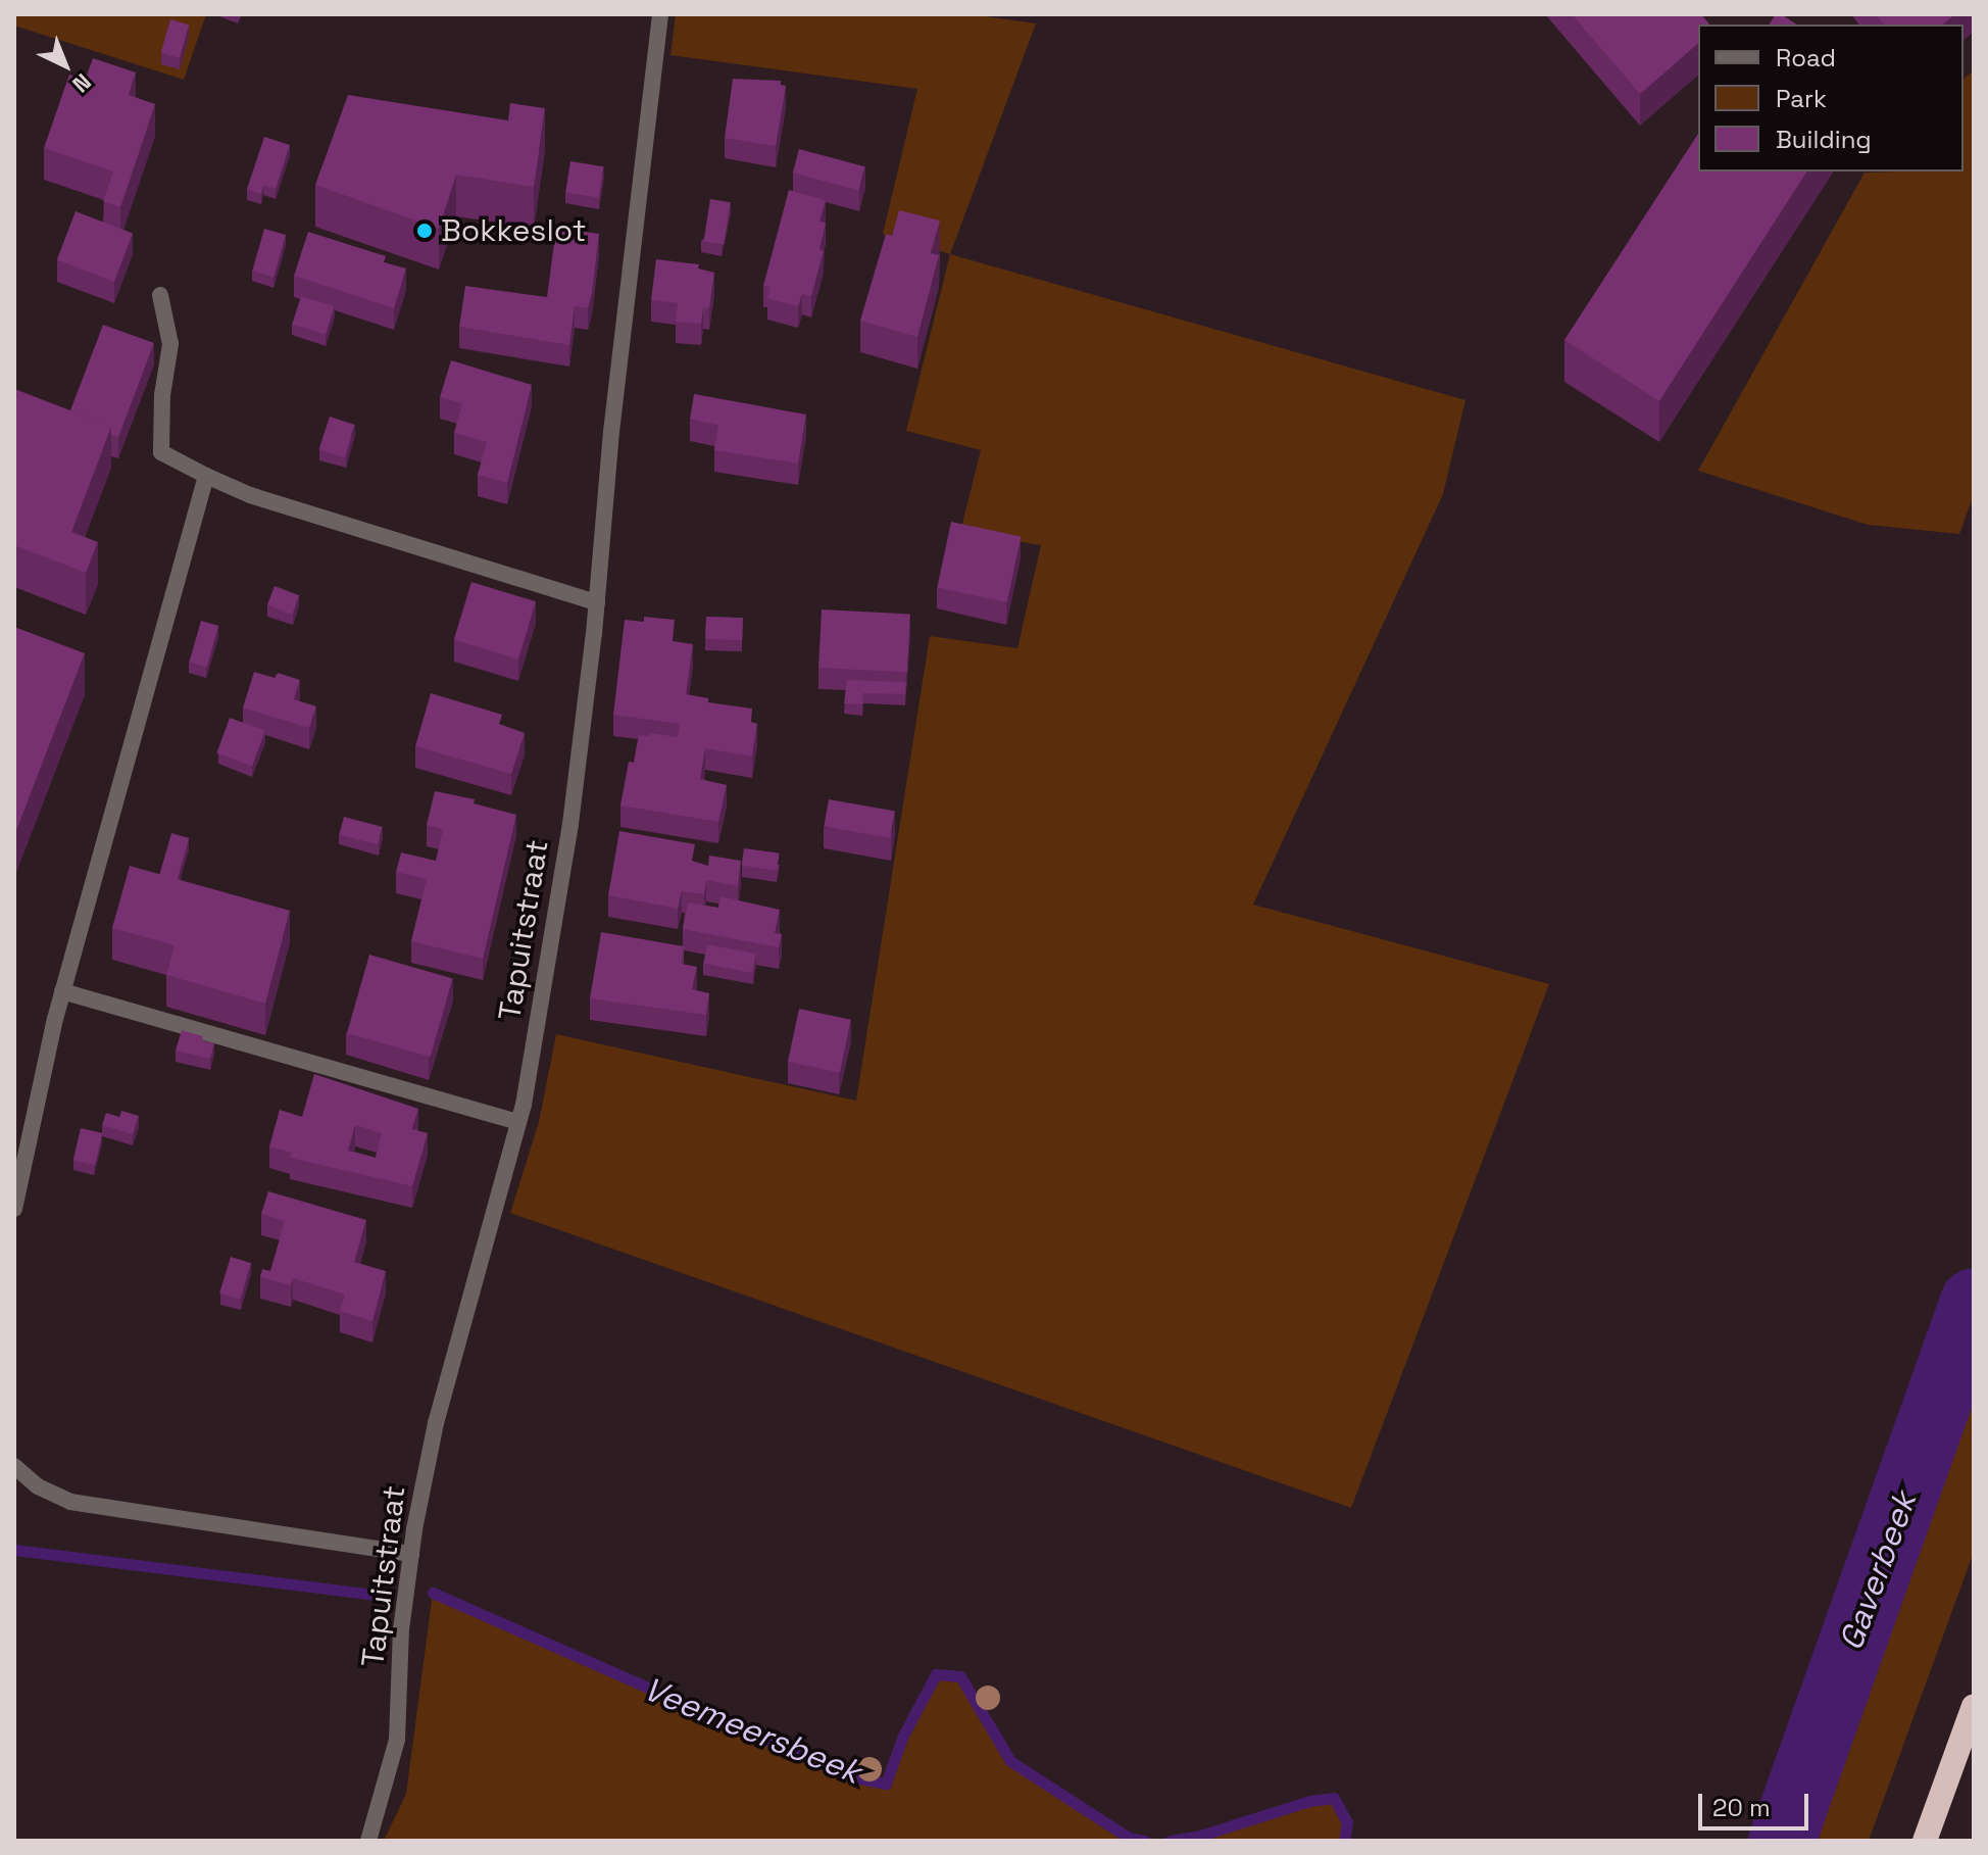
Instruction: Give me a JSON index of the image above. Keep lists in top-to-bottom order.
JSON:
{
  "streets": {
    "street": ["Tapuitstraat"]
  },
  "water": ["Gaverbeek", "Veemeersbeek"],
  "places": ["Bokkeslot"],
  "legend": ["Road", "Park", "Building"],
  "scale_bar": "20 m",
  "north": "bottom right"
}
